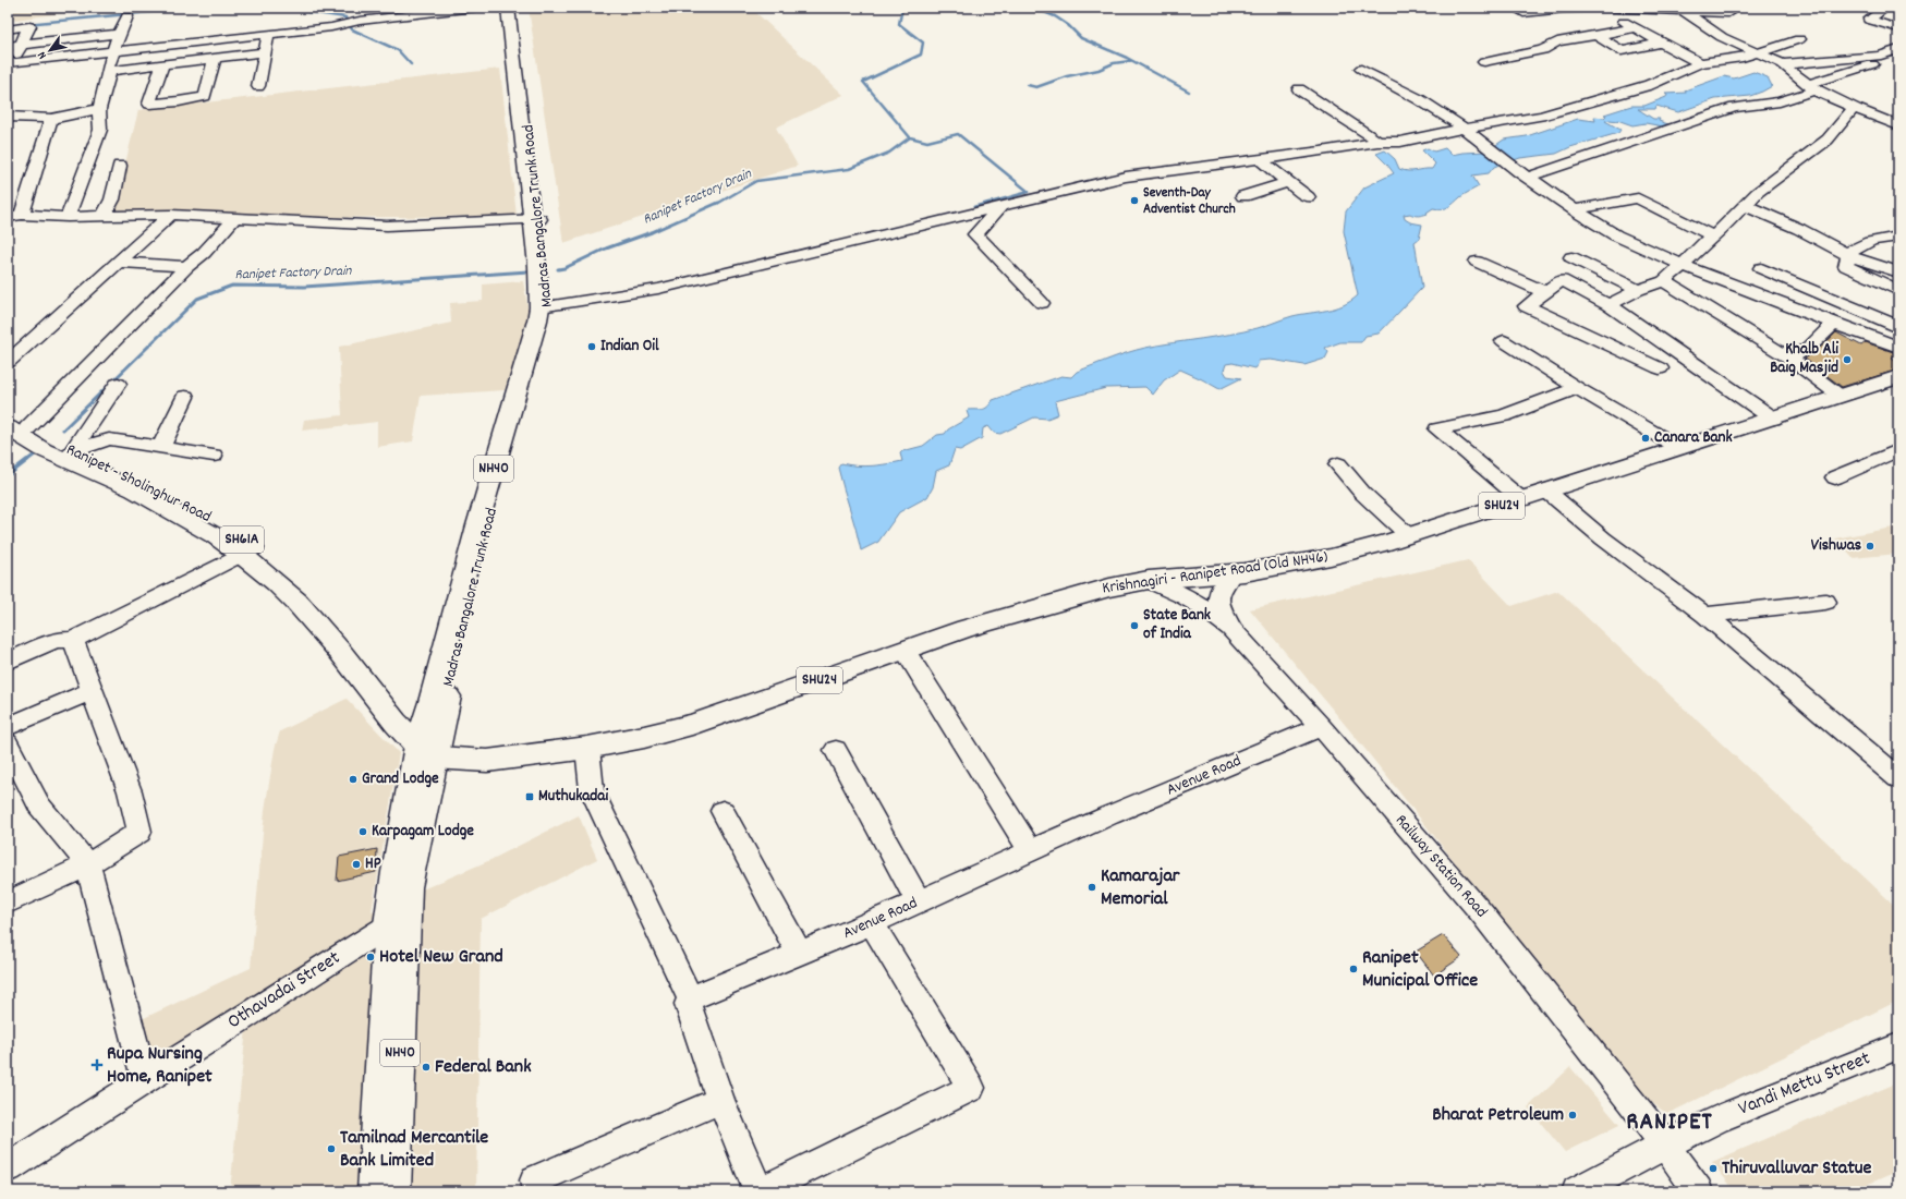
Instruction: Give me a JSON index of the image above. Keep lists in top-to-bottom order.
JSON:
{
  "streets": {
    "main road": [
      "Madras Bangalore Trunk Road",
      "NH40",
      "Ranipet - Sholinghur Road",
      "SHU24",
      "SH61A",
      "Krishnagiri - Ranipet Road (Old NH46)"
    ],
    "street": [
      "Avenue Road",
      "Railway Station Road",
      "Othavadai Street",
      "Vandi Mettu Street"
    ]
  },
  "crossings": [
    ["Madras Bangalore Trunk Road", "NH40"],
    ["Madras Bangalore Trunk Road", "Krishnagiri - Ranipet Road (Old NH46)"],
    ["Madras Bangalore Trunk Road", "Othavadai Street"],
    ["Krishnagiri - Ranipet Road (Old NH46)", "Railway Station Road"],
    ["Avenue Road", "Railway Station Road"],
    ["Railway Station Road", "Vandi Mettu Street"]
  ],
  "districts": ["RANIPET"],
  "water": ["Ranipet Factory Drain"],
  "places": {
    "other": [
      "Seventh-Day Adventist Church",
      "Indian Oil",
      "Khalb Ali Baig Masjid",
      "Canara Bank",
      "Vishwas",
      "State Bank of India",
      "Grand Lodge",
      "Karpagam Lodge",
      "HP",
      "Kamarajar Memorial",
      "Hotel New Grand",
      "Ranipet Municipal Office",
      "Federal Bank",
      "Bharat Petroleum",
      "Tamilnad Mercantile Bank Limited",
      "Thiruvalluvar Statue"
    ],
    "transit": ["Muthukadai"],
    "health": ["Rupa Nursing Home, Ranipet"]
  },
  "north": "bottom left"
}
